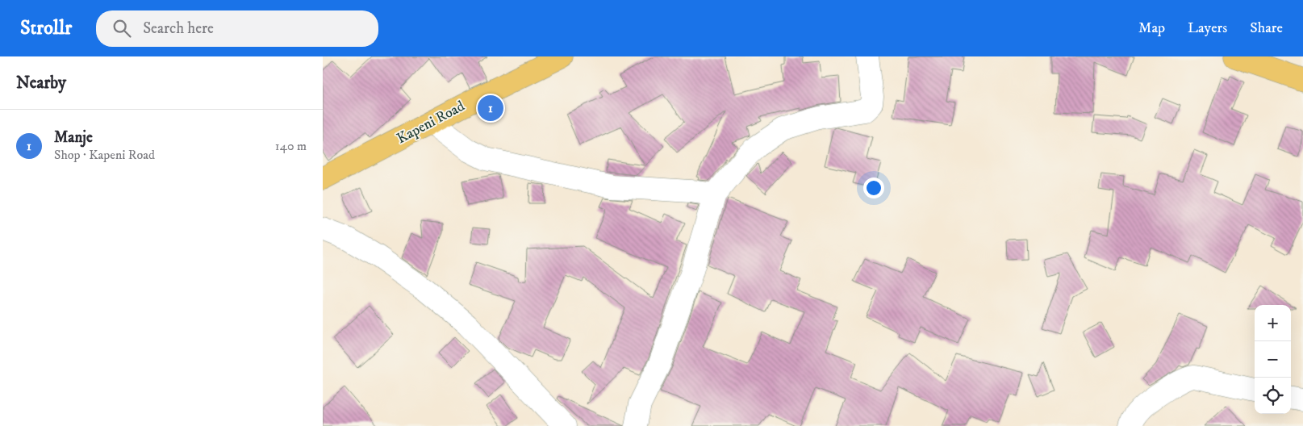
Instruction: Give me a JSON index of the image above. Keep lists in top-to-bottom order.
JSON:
{
  "streets": {
    "main road": ["Kapeni Road"]
  },
  "page": {
    "header": "Strollr",
    "search": "Search here",
    "nav": ["Map", "Layers", "Share"],
    "heading": "Nearby",
    "pins": "1",
    "list": [
      {
        "mark": "1",
        "name": "Manje",
        "note": "Shop · Kapeni Road",
        "value": "140 m"
      }
    ],
    "map_buttons": ["+", "−"]
  }
}
